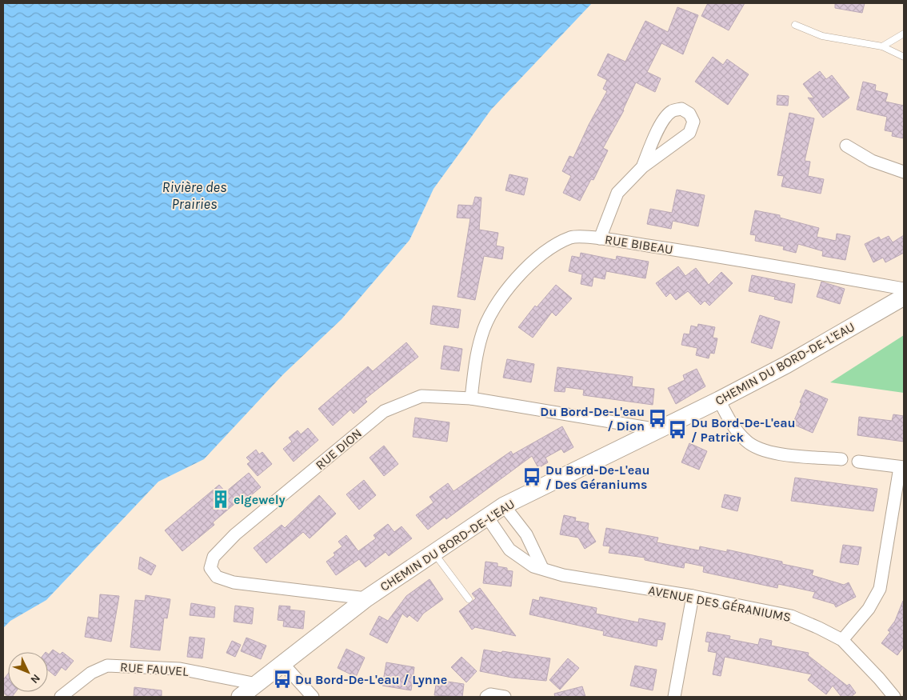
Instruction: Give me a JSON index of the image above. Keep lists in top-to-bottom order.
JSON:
{
  "streets": {
    "street": [
      "RUE BIBEAU",
      "CHEMIN DU BORD-DE-L'EAU",
      "RUE DION",
      "AVENUE DES GÉRANIUMS",
      "RUE FAUVEL"
    ]
  },
  "crossings": [
    ["RUE BIBEAU", "RUE DION"],
    ["CHEMIN DU BORD-DE-L'EAU", "RUE DION"],
    ["CHEMIN DU BORD-DE-L'EAU", "AVENUE DES GÉRANIUMS"],
    ["CHEMIN DU BORD-DE-L'EAU", "RUE FAUVEL"]
  ],
  "water": ["Rivière des Prairies"],
  "places": {
    "bus stop": [
      "Du Bord-De-L'eau / Dion",
      "Du Bord-De-L'eau / Patrick",
      "Du Bord-De-L'eau / Des Géraniums",
      "Du Bord-De-L'eau / Lynne"
    ],
    "building": ["elgewely"]
  },
  "north": "bottom right"
}
